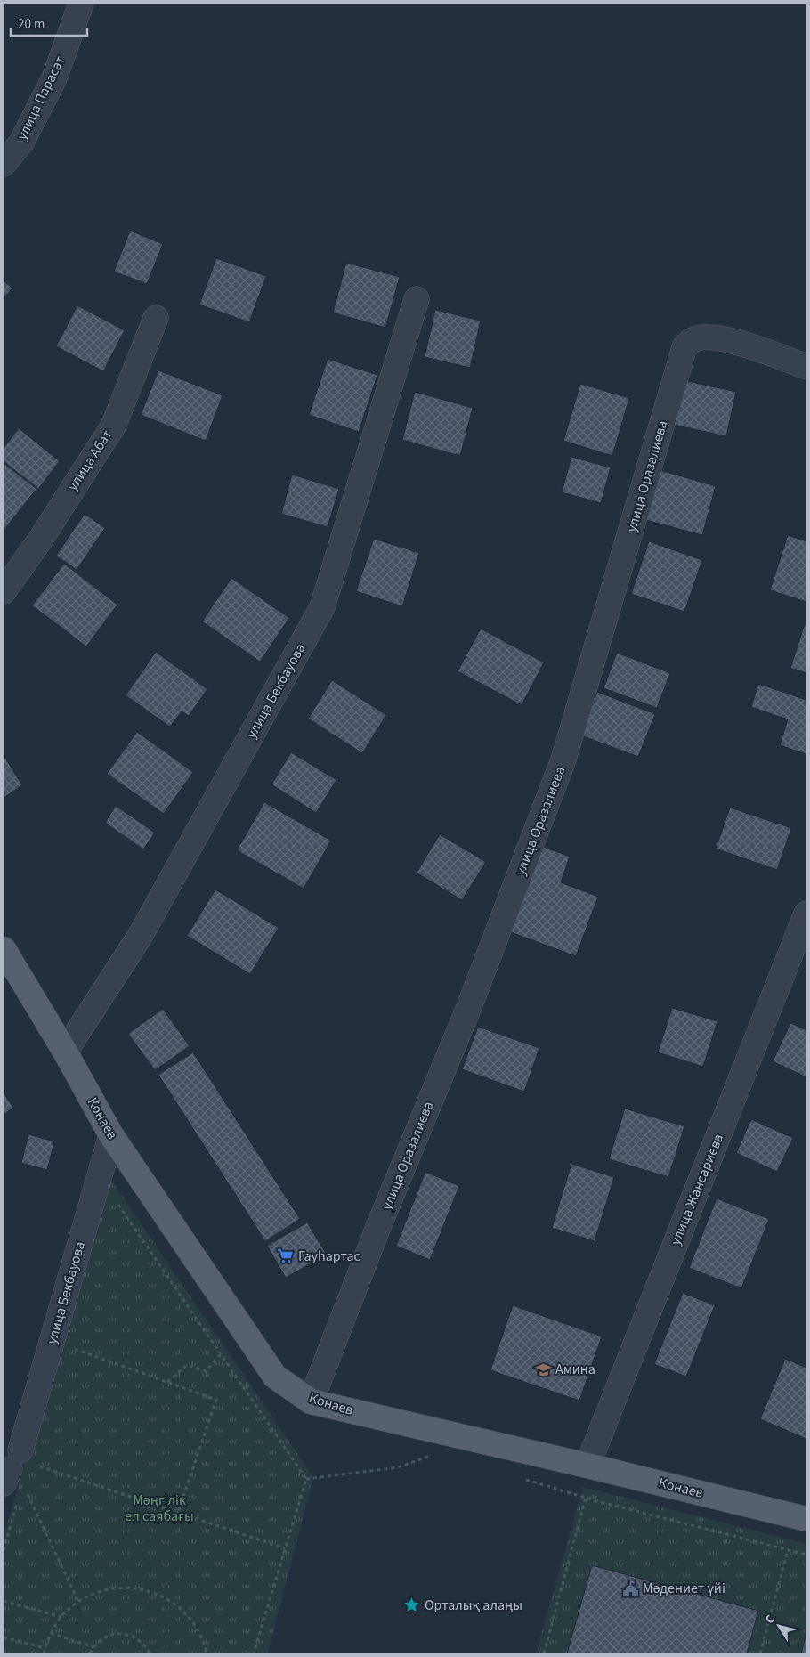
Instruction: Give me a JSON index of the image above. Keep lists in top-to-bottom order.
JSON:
{
  "streets": {
    "main road": ["Конаев"],
    "street": [
      "улица Парасат",
      "улица Абат",
      "улица Оразалиева",
      "улица Бекбауова",
      "улица Жансариева"
    ]
  },
  "crossings": [
    ["улица Оразалиева", "Конаев"],
    ["улица Бекбауова", "Конаев"],
    ["Конаев", "улица Жансариева"]
  ],
  "parks": ["Мәңгілік ел саябағы"],
  "places": {
    "supermarket": ["Гауһартас"],
    "school or university": ["Амина"],
    "public building": ["Mәдениет үйі"],
    "place": ["Орталық алаңы"]
  },
  "scale_bar": "20 m",
  "north": "top left"
}
